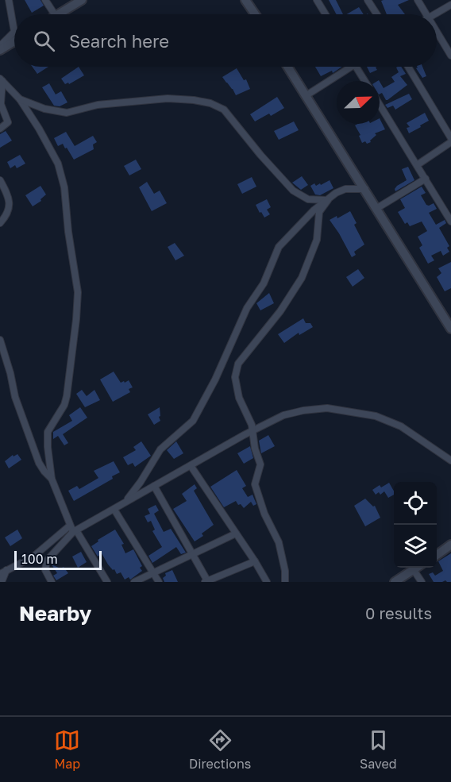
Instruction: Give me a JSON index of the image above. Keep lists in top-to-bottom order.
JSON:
{
  "scale_bar": "100 m",
  "north": "top right",
  "page": {
    "search": "Search here",
    "scale": "100 m",
    "heading": ["Nearby", "0 results"],
    "nav": ["Map", "Directions", "Saved"]
  }
}
